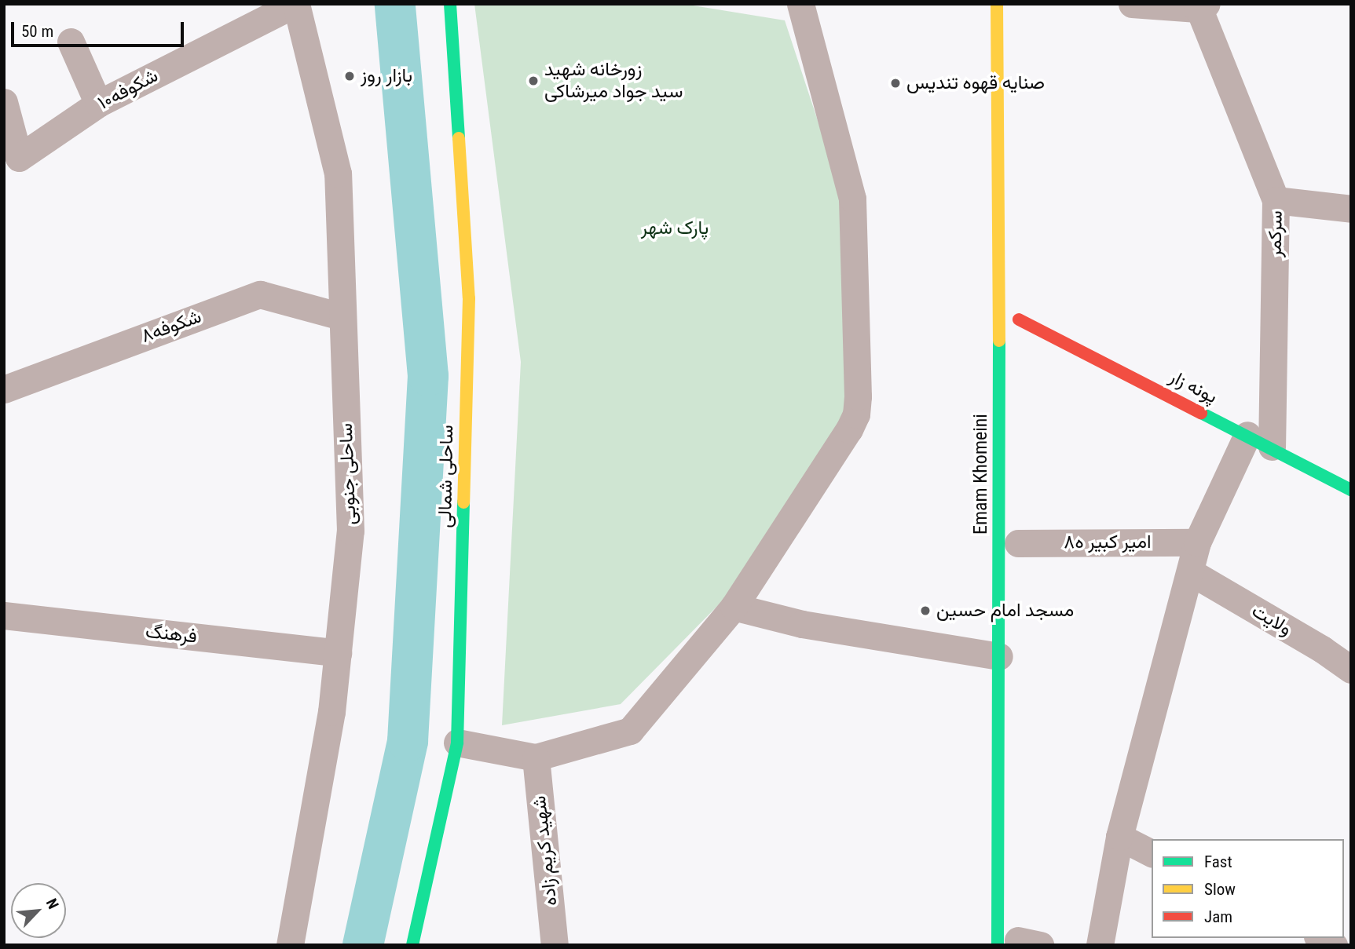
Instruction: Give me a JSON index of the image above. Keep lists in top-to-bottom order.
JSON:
{
  "streets": {
    "street": [
      "شکوفه۱۰",
      "سرکمر",
      "شکوفه۸",
      "پونه زار",
      "ساحلی جنوبی",
      "Emam Khomeini",
      "ساحلی شمالی",
      "امیر کبیر ه۸",
      "ولایت",
      "فرهنگ",
      "شهید کریم زاده"
    ]
  },
  "crossings": [
    ["شکوفه۱۰", "ساحلی جنوبی"],
    ["سرکمر", "پونه زار"],
    ["شکوفه۸", "ساحلی جنوبی"],
    ["ساحلی جنوبی", "فرهنگ"]
  ],
  "parks": ["پارک شهر"],
  "places": [
    "بازار روز",
    "زورخانه شهید سید جواد میرشاکی",
    "صنایه قهوه تندیس",
    "مسجد امام حسین"
  ],
  "legend": ["Fast", "Slow", "Jam"],
  "scale_bar": "50 m",
  "north": "top right"
}
